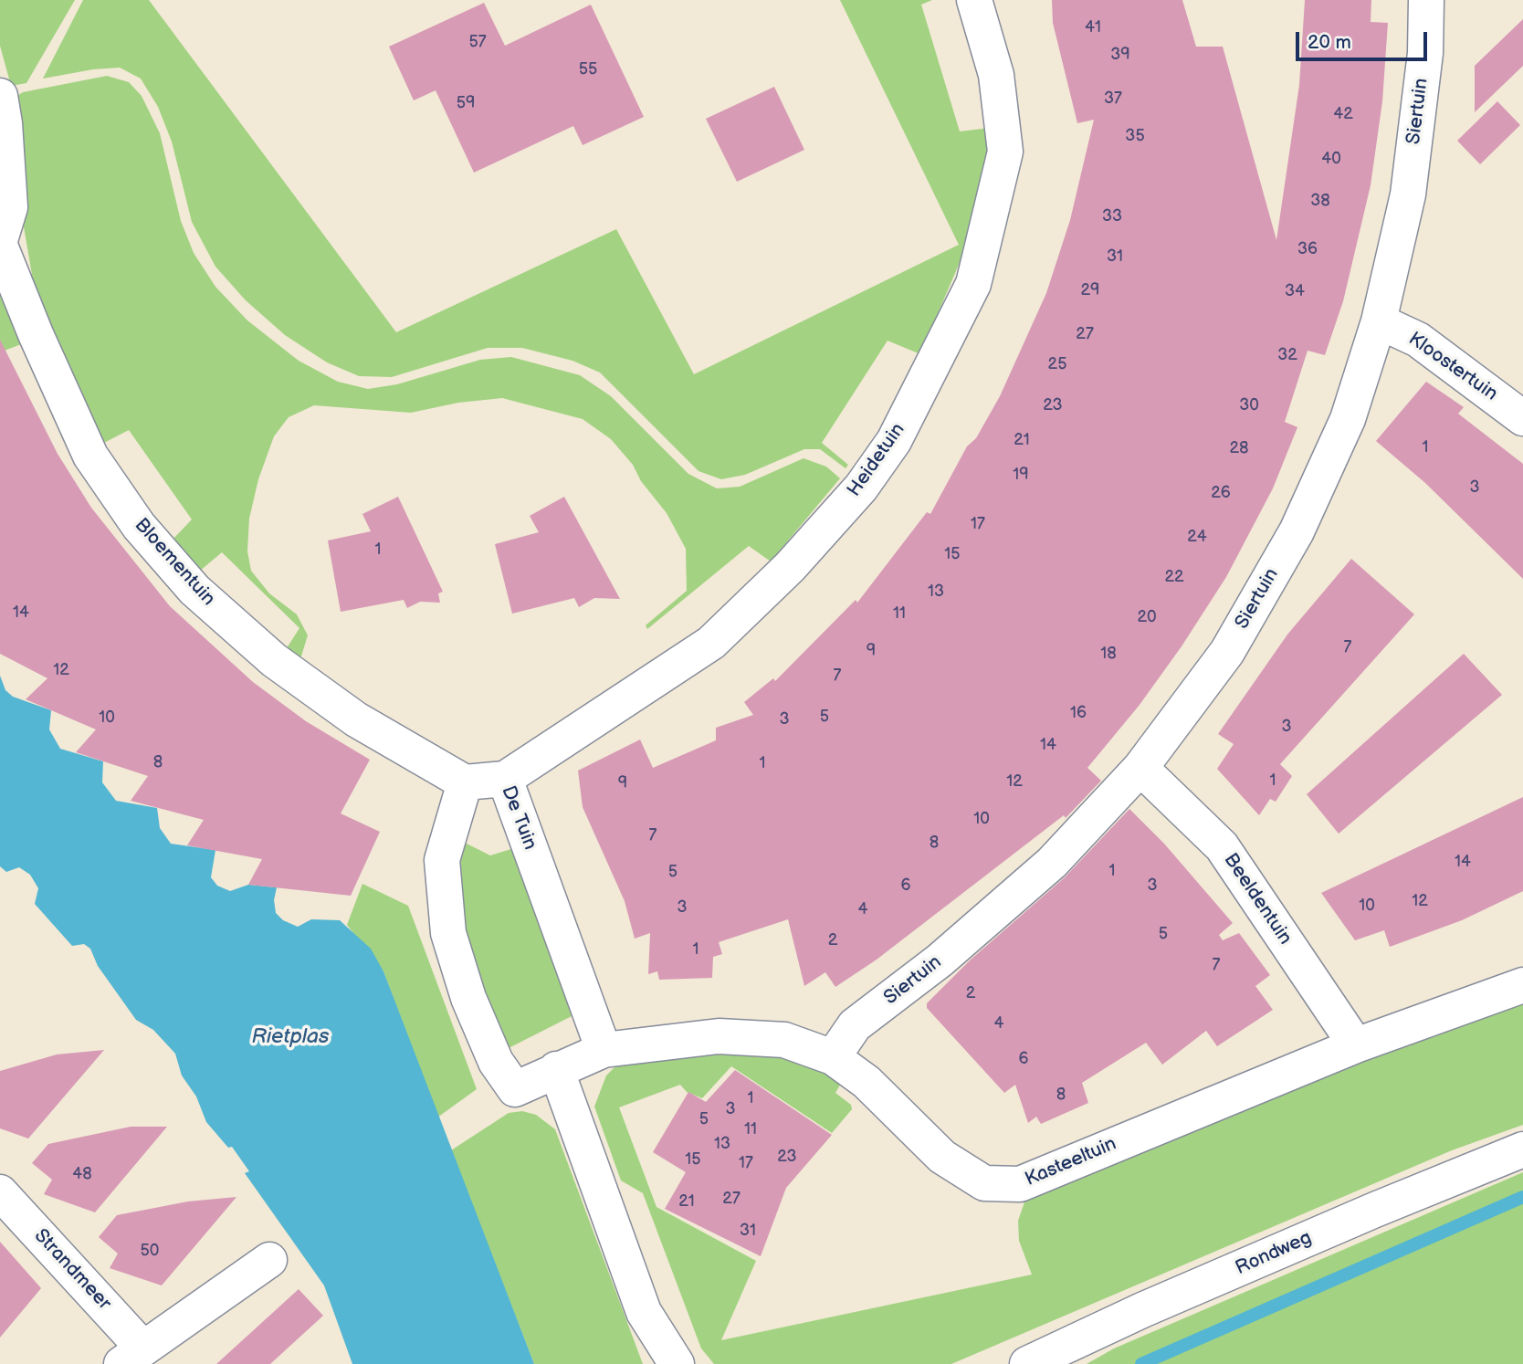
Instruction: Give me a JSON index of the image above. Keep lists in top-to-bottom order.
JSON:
{
  "streets": {
    "street": [
      "Siertuin",
      "Kloostertuin",
      "Heidetuin",
      "Bloementuin",
      "De Tuin",
      "Beeldentuin",
      "Kasteeltuin",
      "Rondweg",
      "Strandmeer"
    ]
  },
  "crossings": [
    ["Siertuin", "Kloostertuin"],
    ["Siertuin", "Beeldentuin"],
    ["Siertuin", "Kasteeltuin"],
    ["Heidetuin", "De Tuin"],
    ["Bloementuin", "De Tuin"],
    ["De Tuin", "Kasteeltuin"],
    ["Beeldentuin", "Kasteeltuin"]
  ],
  "water": ["Rietplas"],
  "house_numbers": [
    "41",
    "57",
    "39",
    "55",
    "37",
    "59",
    "42",
    "35",
    "40",
    "38",
    "33",
    "36",
    "31",
    "29",
    "34",
    "27",
    "32",
    "25",
    "23",
    "30",
    "21",
    "1",
    "28",
    "19",
    "3",
    "26",
    "17",
    "24",
    "1",
    "15",
    "22",
    "13",
    "14",
    "11",
    "20",
    "7",
    "9",
    "18",
    "12",
    "7",
    "16",
    "5",
    "10",
    "3",
    "3",
    "14",
    "8",
    "1",
    "1",
    "12",
    "9",
    "10",
    "7",
    "8",
    "14",
    "1",
    "5",
    "6",
    "3",
    "12",
    "10",
    "3",
    "4",
    "5",
    "2",
    "1",
    "7",
    "2",
    "4",
    "6",
    "8",
    "1",
    "3",
    "5",
    "11",
    "13",
    "23",
    "15",
    "17",
    "48",
    "27",
    "21",
    "31",
    "50"
  ],
  "scale_bar": "20 m"
}
